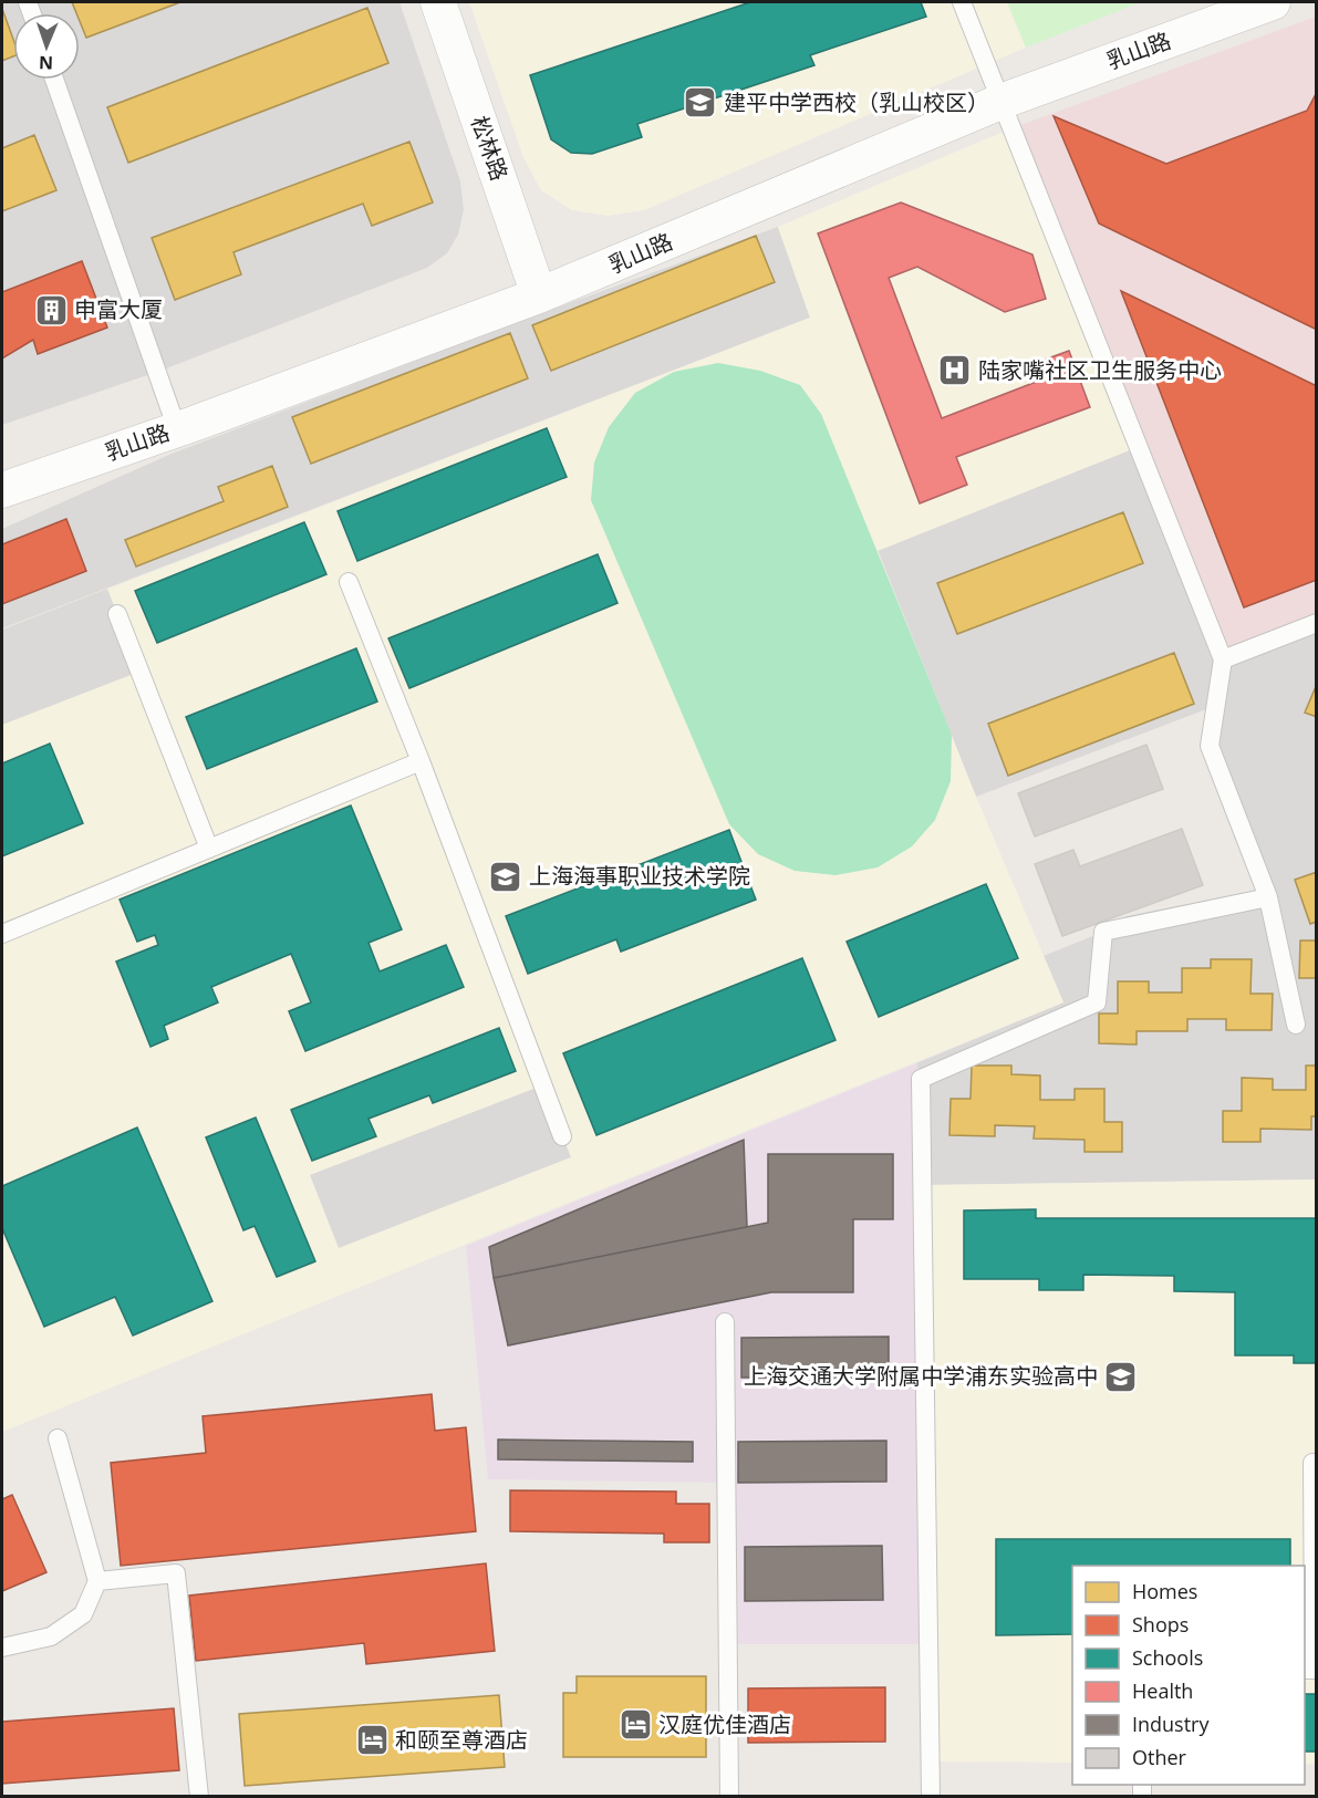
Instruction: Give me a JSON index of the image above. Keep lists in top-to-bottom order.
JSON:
{
  "streets": {
    "street": ["乳山路", "松林路"]
  },
  "crossings": [
    ["乳山路", "松林路"]
  ],
  "places": {
    "school or university": ["建平中学西校（乳山校区）", "上海海事职业技术学院", "上海交通大学附属中学浦东实验高中"],
    "building": ["申富大厦"],
    "hospital": ["陆家嘴社区卫生服务中心"],
    "hotel": ["汉庭优佳酒店", "和颐至尊酒店"]
  },
  "legend": [
    "Homes",
    "Shops",
    "Schools",
    "Health",
    "Industry",
    "Other"
  ],
  "north": "bottom"
}
